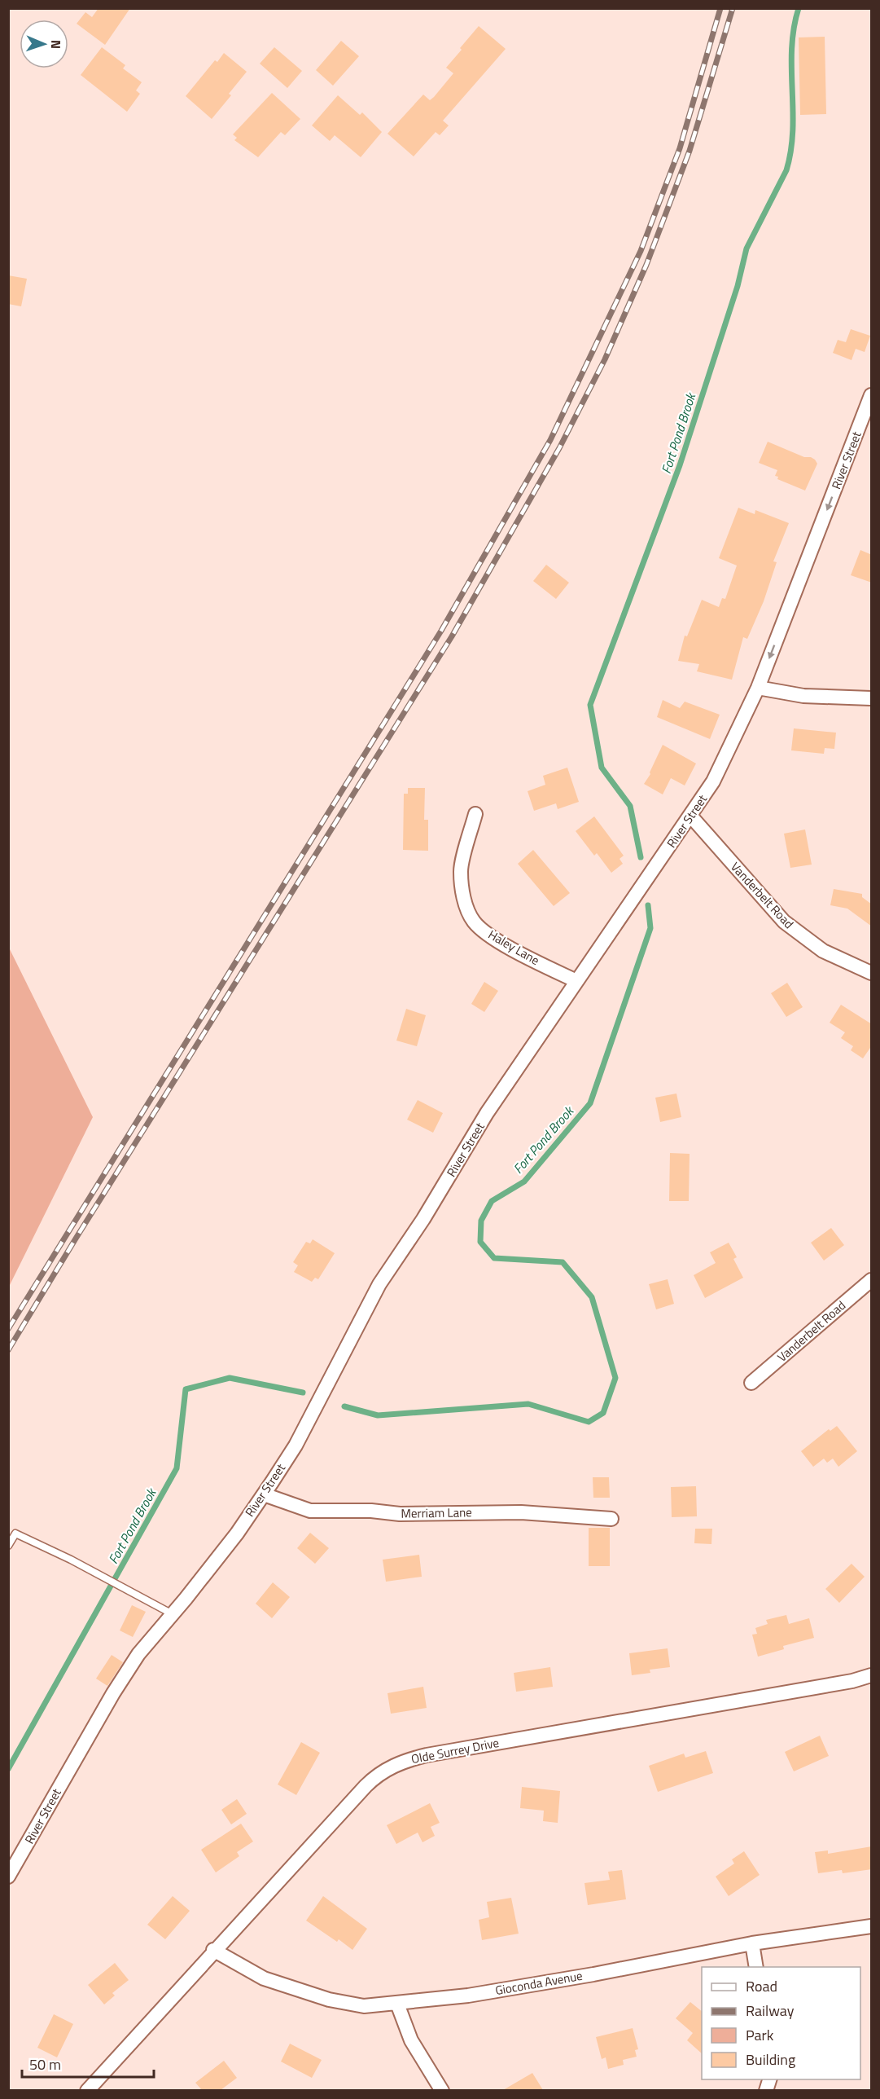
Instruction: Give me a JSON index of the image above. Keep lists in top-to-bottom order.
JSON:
{
  "streets": {
    "street": [
      "River Street",
      "Vanderbelt Road",
      "Haley Lane",
      "Merriam Lane",
      "Olde Surrey Drive",
      "Gioconda Avenue"
    ]
  },
  "crossings": [
    ["River Street", "Vanderbelt Road"],
    ["River Street", "Haley Lane"],
    ["River Street", "Merriam Lane"],
    ["Olde Surrey Drive", "Gioconda Avenue"]
  ],
  "water": ["Fort Pond Brook"],
  "legend": [
    "Road",
    "Railway",
    "Park",
    "Building"
  ],
  "scale_bar": "50 m",
  "north": "right"
}
